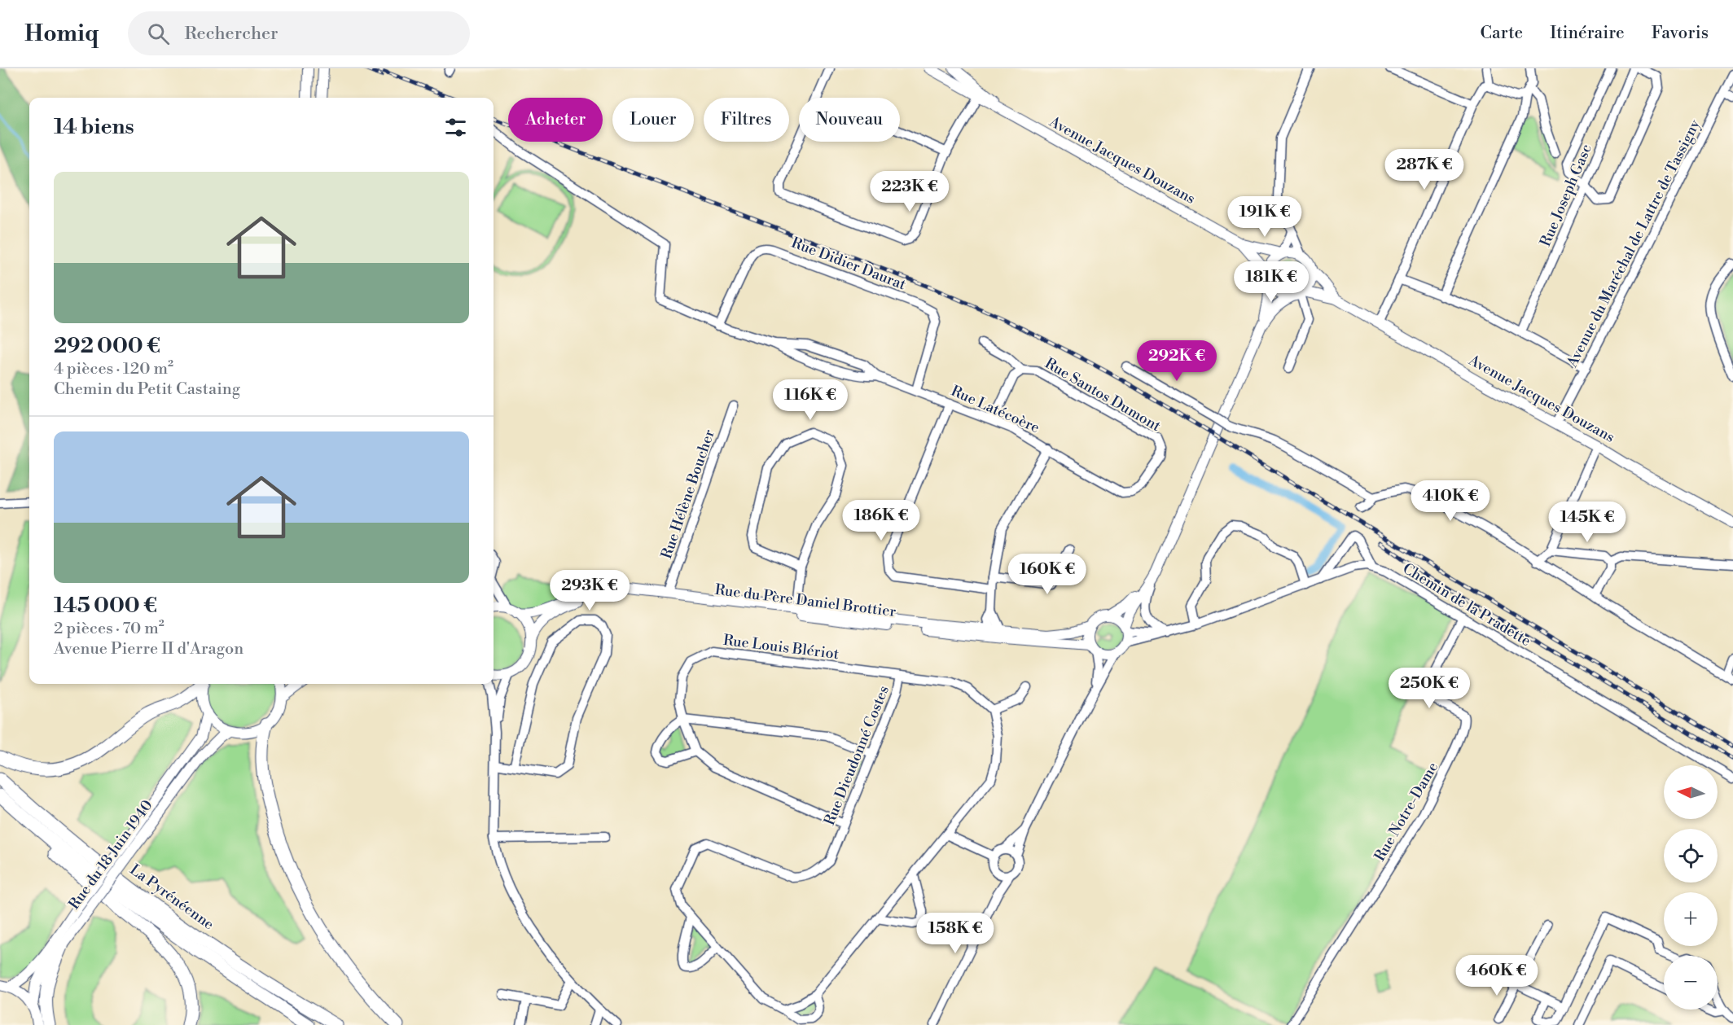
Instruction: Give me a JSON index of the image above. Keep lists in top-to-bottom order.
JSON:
{
  "streets": {
    "highway": ["La Pyrénéenne"],
    "main road": ["Avenue Jacques Douzans", "Rue du Père Daniel Brottier", "Rue du 18 Juin 1940"],
    "street": [
      "Rue Joseph Gasc",
      "Avenue du Maréchal de Lattre de Tassigny",
      "Rue Didier Daurat",
      "Rue Santos Dumont",
      "Rue Latécoère",
      "Rue Hélène Boucher",
      "Chemin de la Pradette",
      "Rue Louis Blériot",
      "Rue Dieudonné Costes",
      "Rue Notre-Dame"
    ]
  },
  "crossings": [
    ["Avenue Jacques Douzans", "Avenue du Maréchal de Lattre de Tassigny"],
    ["Rue Didier Daurat", "Rue Latécoère"],
    ["Rue Santos Dumont", "Rue Latécoère"],
    ["Rue Latécoère", "Rue du Père Daniel Brottier"],
    ["Rue Hélène Boucher", "Rue du Père Daniel Brottier"],
    ["Chemin de la Pradette", "Rue Notre-Dame"],
    ["Rue Louis Blériot", "Rue Dieudonné Costes"]
  ],
  "north": "left",
  "page": {
    "header": "Homiq",
    "search": "Rechercher",
    "nav": ["Carte", "Itinéraire", "Favoris"],
    "chip": [
      "Acheter",
      "Louer",
      "Filtres",
      "Nouveau"
    ],
    "heading": "14 biens",
    "price": [
      "287K €",
      "223K €",
      "191K €",
      "181K €",
      "292K €",
      "116K €",
      "410K €",
      "186K €",
      "145K €",
      "160K €",
      "293K €",
      "250K €",
      "158K €",
      "460K €"
    ],
    "list": [
      {
        "name": "292 000 €",
        "note": "4 pièces · 120 m² · Chemin du Petit Castaing"
      },
      {
        "name": "145 000 €",
        "note": "2 pièces · 70 m² · Avenue Pierre II d'Aragon"
      }
    ],
    "map_buttons": ["+", "−"]
  }
}
